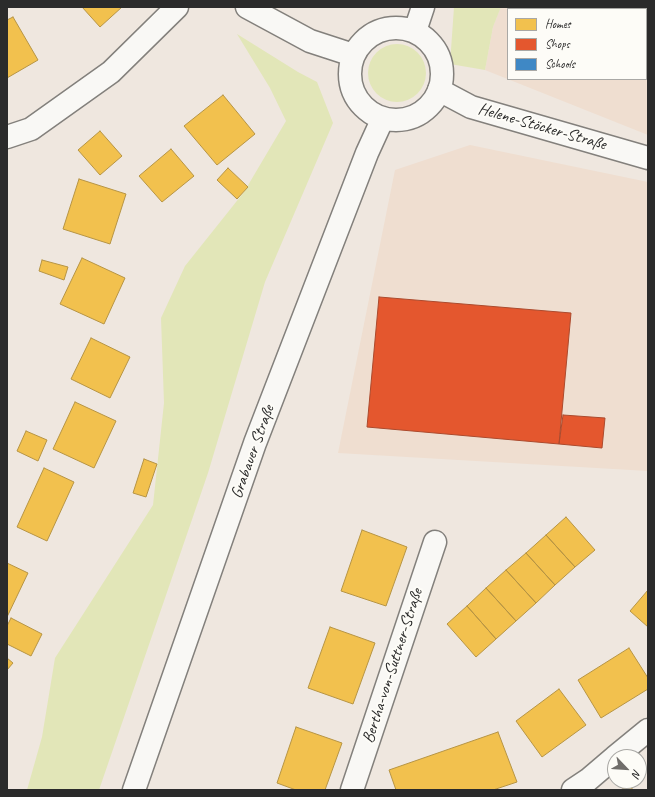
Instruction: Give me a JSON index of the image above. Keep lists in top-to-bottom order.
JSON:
{
  "streets": {
    "main road": ["Helene-Stöcker-Straße", "Grabauer Straße", "Bertha-von-Suttner-Straße"]
  },
  "crossings": [
    ["Helene-Stöcker-Straße", "Grabauer Straße"]
  ],
  "legend": ["Homes", "Shops", "Schools"],
  "north": "bottom right"
}
